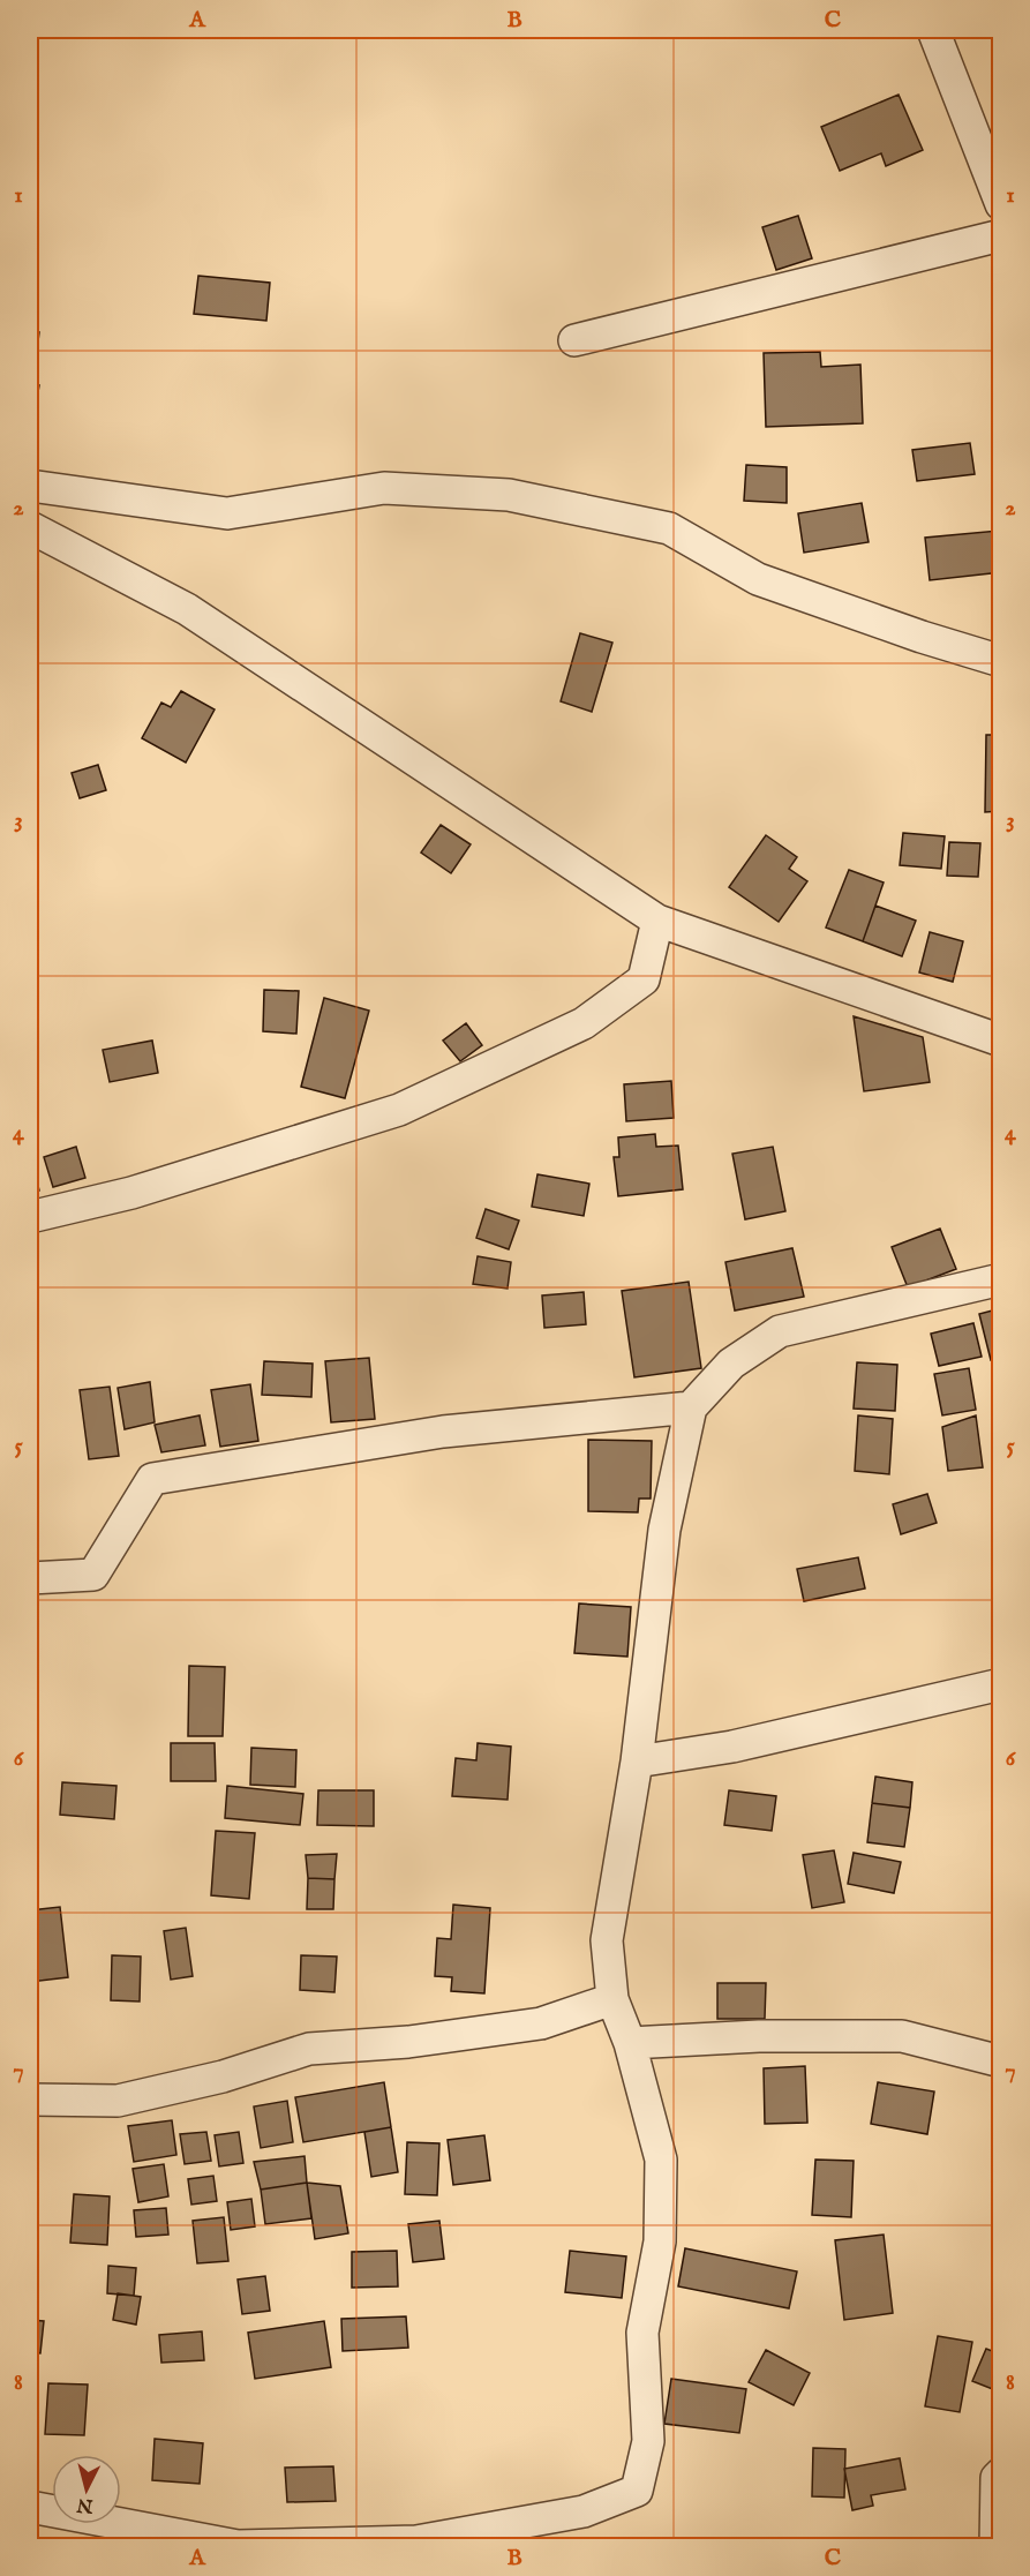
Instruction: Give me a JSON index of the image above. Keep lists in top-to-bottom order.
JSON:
{
  "north": "bottom",
  "grid": {
    "columns": ["A", "B", "C"],
    "rows": [
      "1",
      "2",
      "3",
      "4",
      "5",
      "6",
      "7",
      "8"
    ]
  }
}
